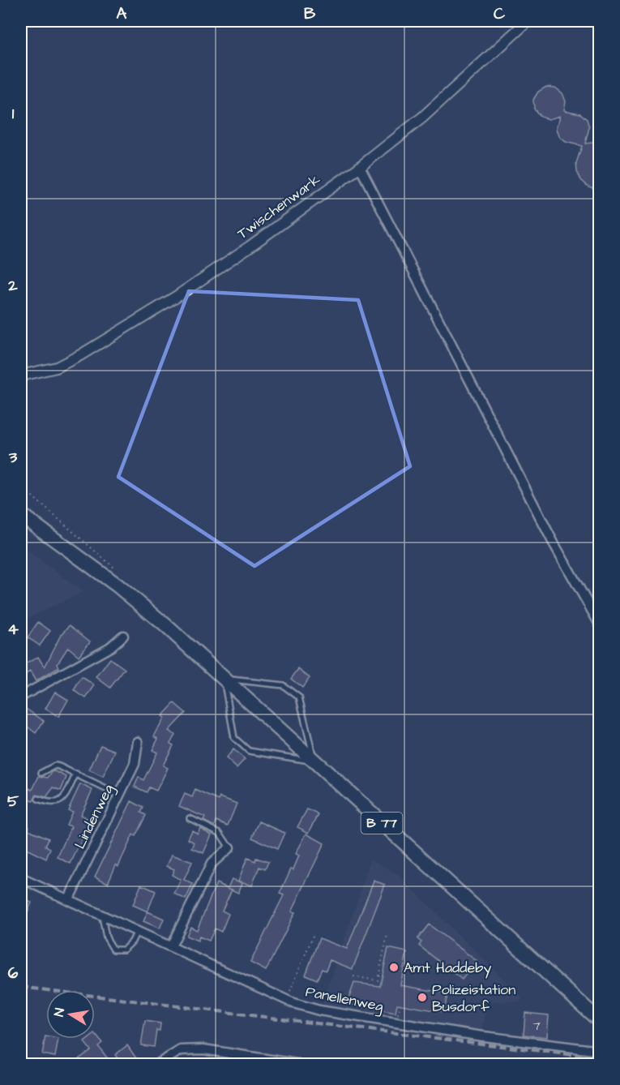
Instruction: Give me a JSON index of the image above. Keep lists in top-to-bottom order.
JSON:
{
  "streets": {
    "main road": ["B 77"],
    "street": ["Twischenwark", "Lindenweg", "Panellenweg"]
  },
  "crossings": [
    ["Lindenweg", "Panellenweg"]
  ],
  "places": ["Amt Haddeby", "Polizeistation Busdorf"],
  "house_numbers": ["7"],
  "north": "left",
  "grid": {
    "columns": ["A", "B", "C"],
    "rows": [
      "1",
      "2",
      "3",
      "4",
      "5",
      "6"
    ]
  }
}
